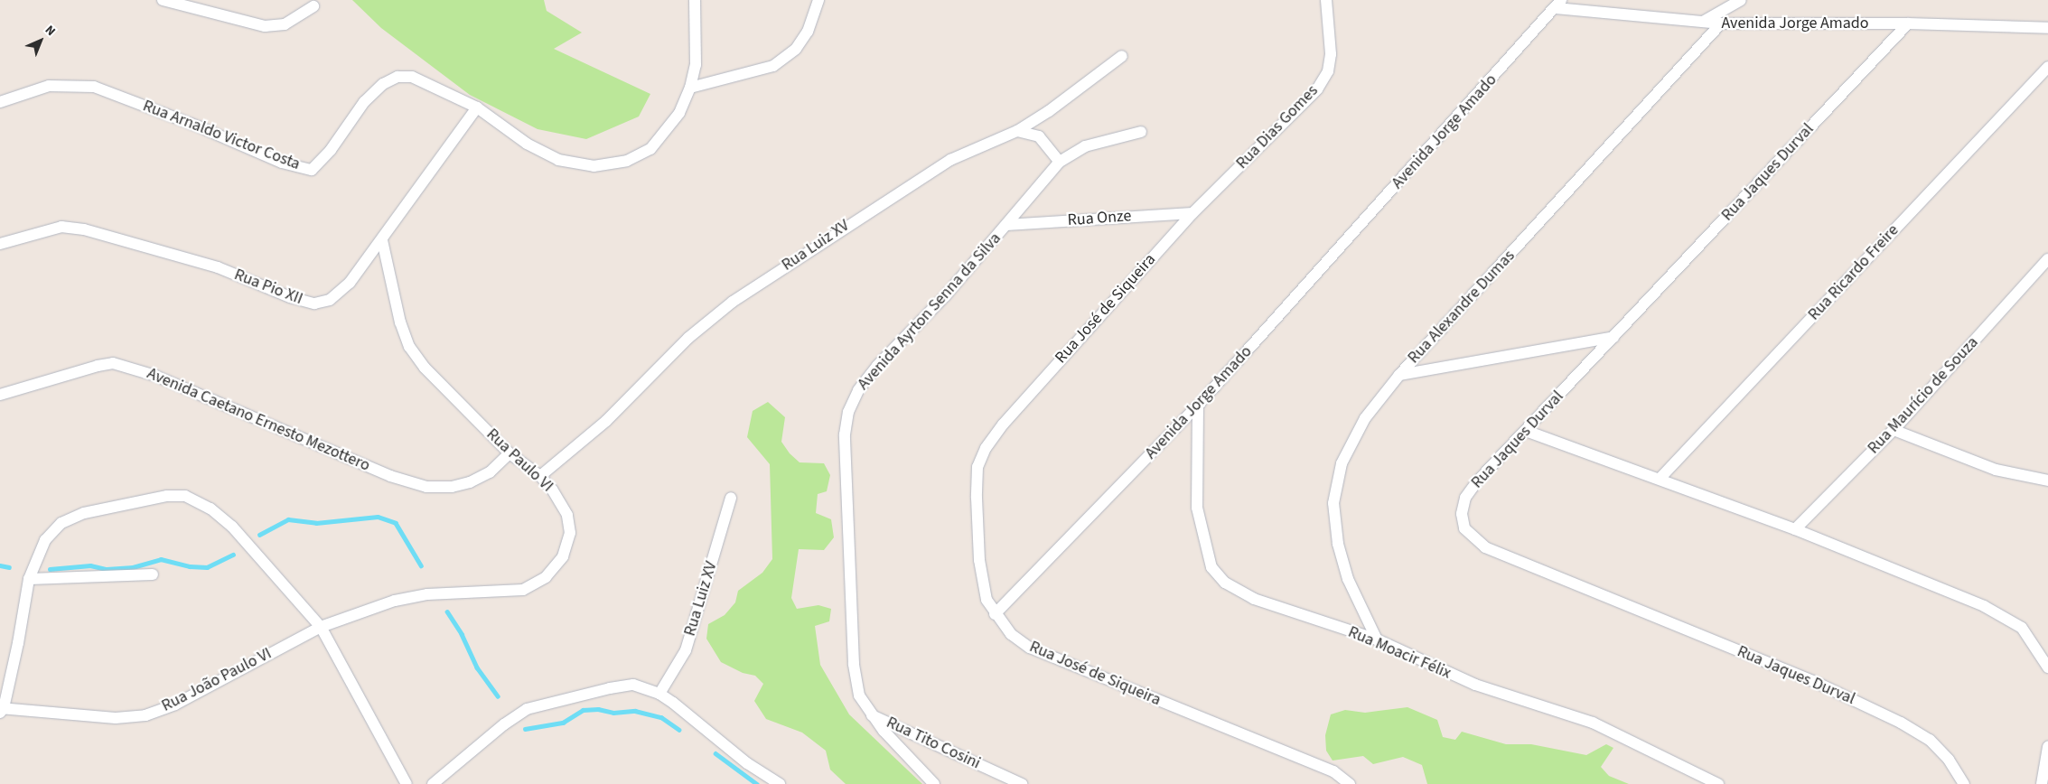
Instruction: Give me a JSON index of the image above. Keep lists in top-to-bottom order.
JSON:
{
  "streets": {
    "street": [
      "Avenida Jorge Amado",
      "Rua Dias Gomes",
      "Rua Arnaldo Victor Costa",
      "Rua Jaques Durval",
      "Rua Onze",
      "Rua Luiz XV",
      "Rua Ricardo Freire",
      "Rua Pio XII",
      "Rua Alexandre Dumas",
      "Rua José de Siqueira",
      "Avenida Ayrton Senna da Silva",
      "Rua Maurício de Souza",
      "Avenida Caetano Ernesto Mezottero",
      "Rua Paulo VI",
      "Rua Moacir Félix",
      "Rua João Paulo VI",
      "Rua Tito Cosini"
    ]
  },
  "crossings": [
    ["Avenida Jorge Amado", "Rua Jaques Durval"],
    ["Avenida Jorge Amado", "Rua Alexandre Dumas"],
    ["Avenida Jorge Amado", "Rua José de Siqueira"],
    ["Avenida Jorge Amado", "Rua Moacir Félix"],
    ["Rua Dias Gomes", "Rua Onze"],
    ["Rua Dias Gomes", "Rua José de Siqueira"],
    ["Rua Arnaldo Victor Costa", "Rua Pio XII"],
    ["Rua Onze", "Rua José de Siqueira"],
    ["Rua Onze", "Avenida Ayrton Senna da Silva"],
    ["Rua Luiz XV", "Rua Paulo VI"],
    ["Rua Pio XII", "Rua Paulo VI"],
    ["Rua Alexandre Dumas", "Rua Moacir Félix"],
    ["Avenida Ayrton Senna da Silva", "Rua Tito Cosini"],
    ["Avenida Caetano Ernesto Mezottero", "Rua Paulo VI"],
    ["Rua Paulo VI", "Rua João Paulo VI"]
  ],
  "north": "top right"
}
